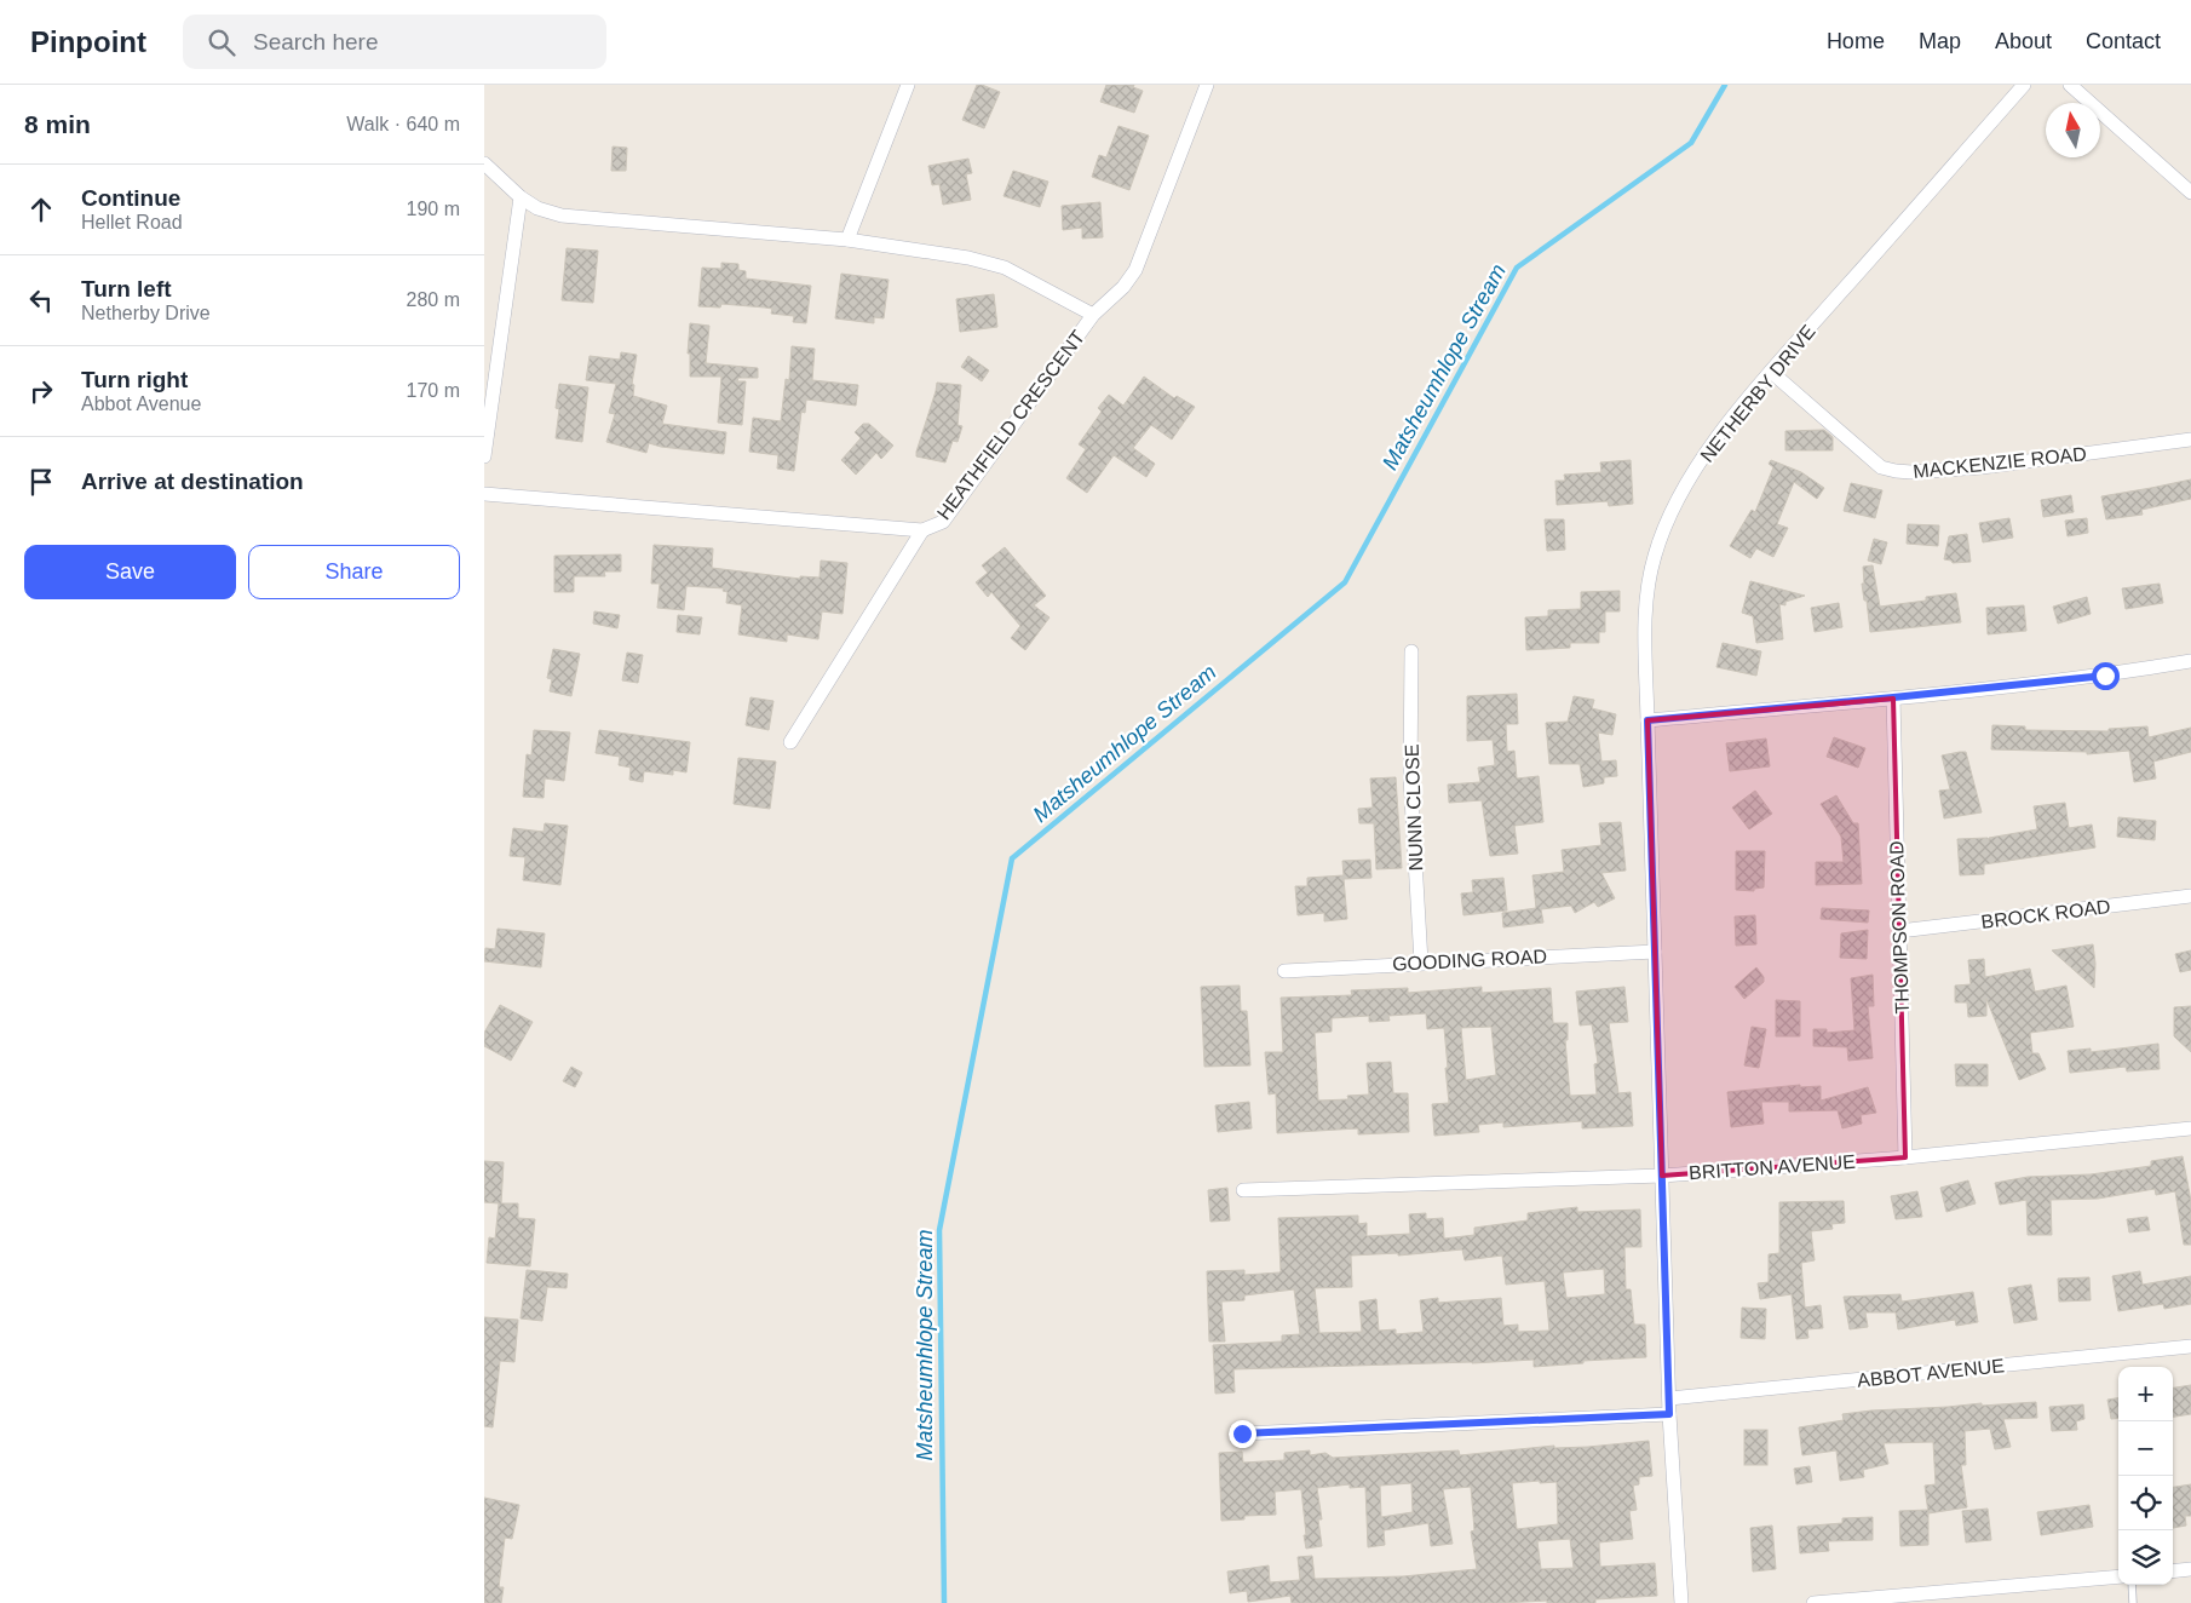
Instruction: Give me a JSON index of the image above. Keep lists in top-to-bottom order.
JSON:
{
  "streets": {
    "street": [
      "NETHERBY DRIVE",
      "HEATHFIELD CRESCENT",
      "MACKENZIE ROAD",
      "NUNN CLOSE",
      "BROCK ROAD",
      "THOMPSON ROAD",
      "GOODING ROAD",
      "BRITTON AVENUE",
      "ABBOT AVENUE"
    ]
  },
  "crossings": [
    ["NETHERBY DRIVE", "MACKENZIE ROAD"],
    ["NETHERBY DRIVE", "GOODING ROAD"],
    ["NETHERBY DRIVE", "BRITTON AVENUE"],
    ["NETHERBY DRIVE", "ABBOT AVENUE"],
    ["NUNN CLOSE", "GOODING ROAD"],
    ["BROCK ROAD", "THOMPSON ROAD"],
    ["THOMPSON ROAD", "BRITTON AVENUE"]
  ],
  "water": ["Matsheumhlope Stream"],
  "north": "top",
  "page": {
    "header": "Pinpoint",
    "search": "Search here",
    "nav": [
      "Home",
      "Map",
      "About",
      "Contact"
    ],
    "heading": ["8 min", "Walk · 640 m"],
    "list": [
      ["Continue", "Hellet Road", "190 m"],
      ["Turn left", "Netherby Drive", "280 m"],
      ["Turn right", "Abbot Avenue", "170 m"],
      "Arrive at destination"
    ],
    "buttons": ["Save", "Share"],
    "map_buttons": ["+", "−"]
  }
}
